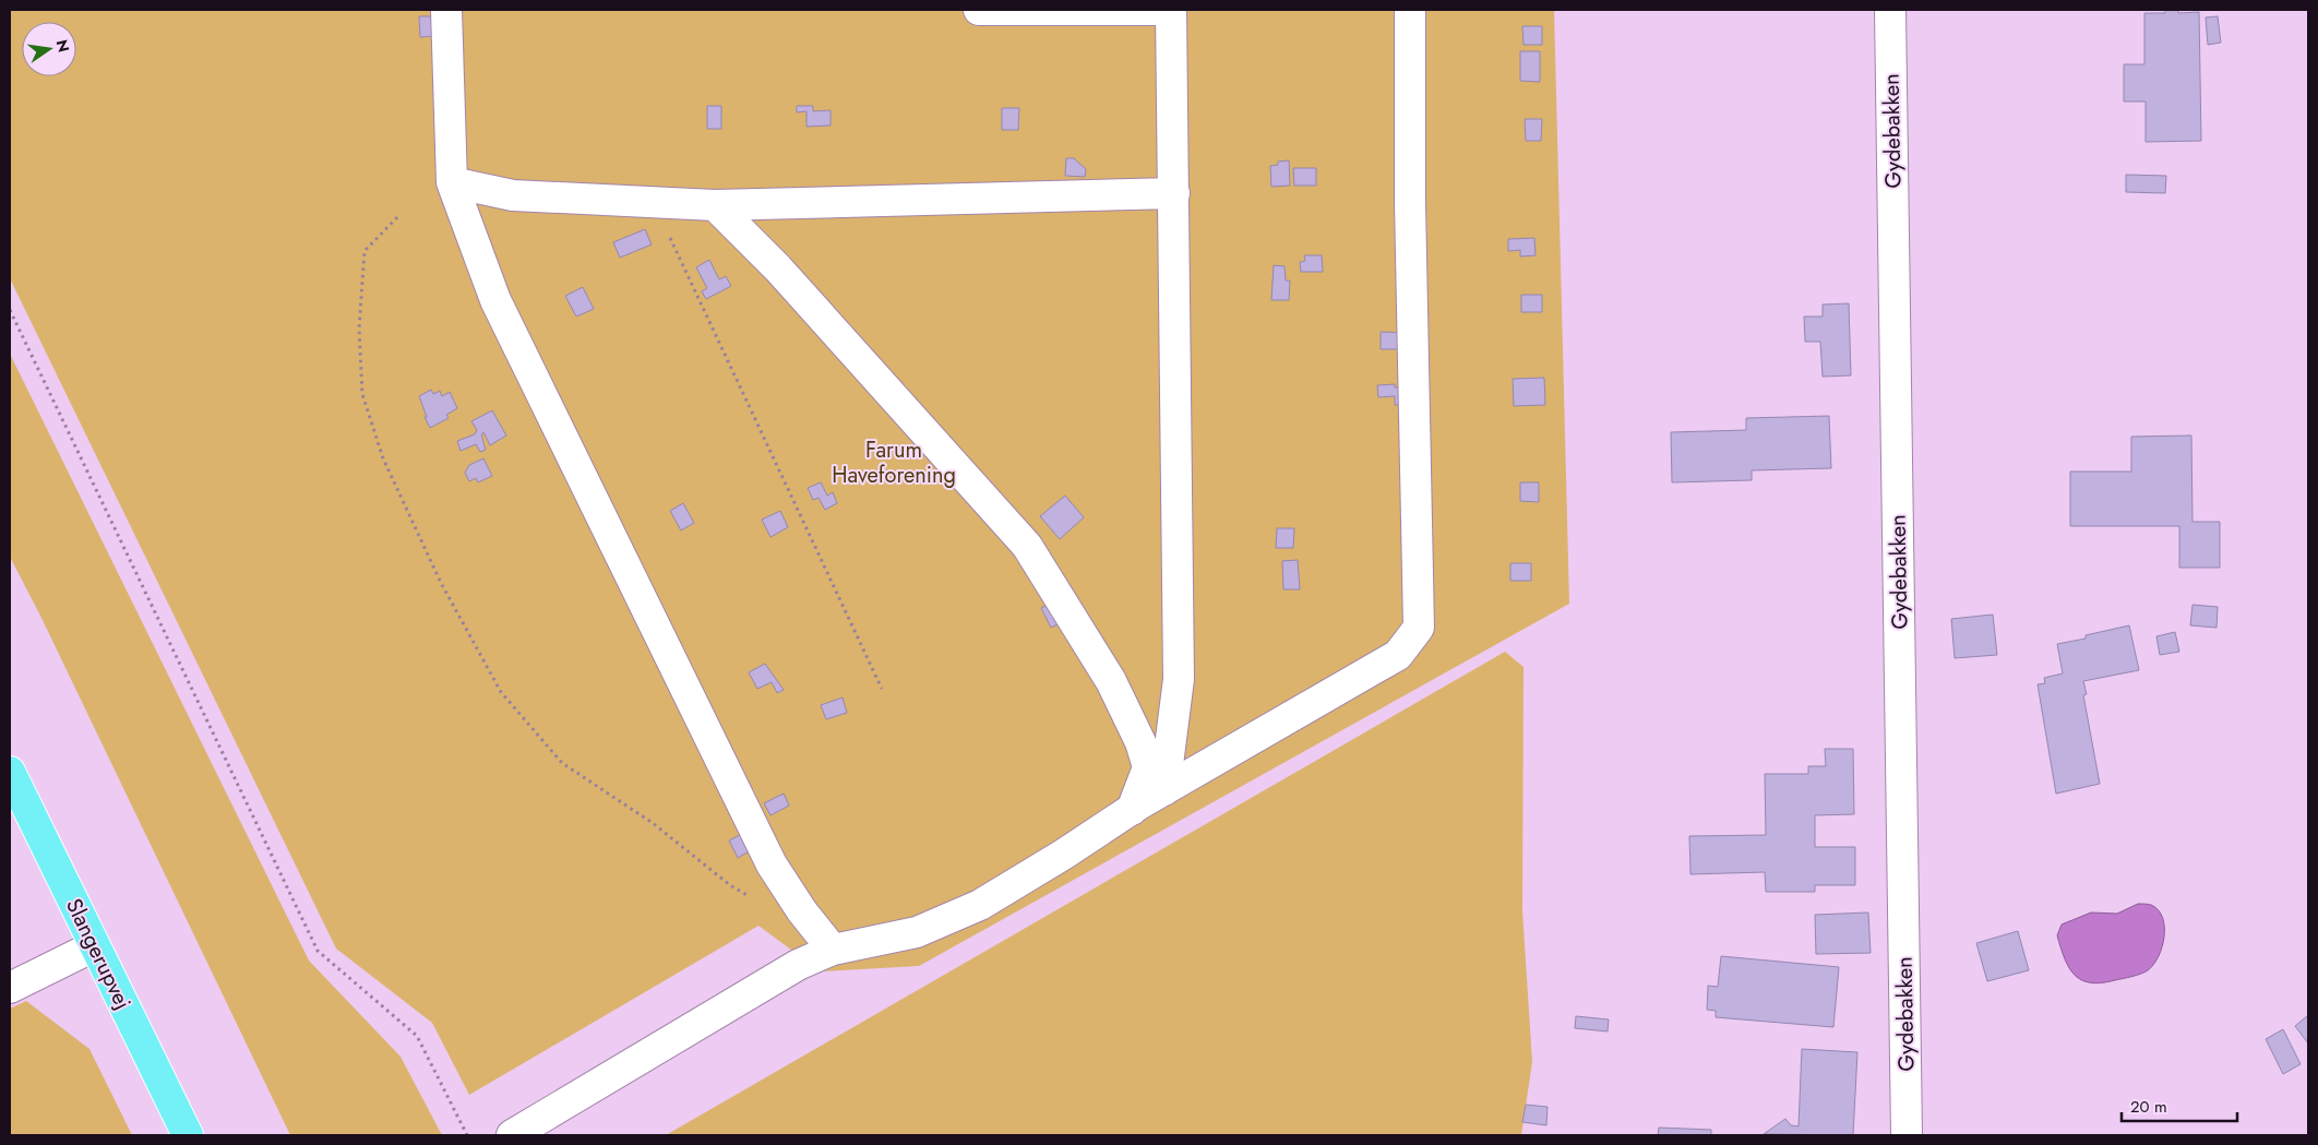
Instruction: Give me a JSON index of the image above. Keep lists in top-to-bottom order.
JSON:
{
  "streets": {
    "main road": ["Slangerupvej"],
    "street": ["Gydebakken"]
  },
  "parks": ["Farum Haveforening"],
  "scale_bar": "20 m",
  "north": "right"
}
